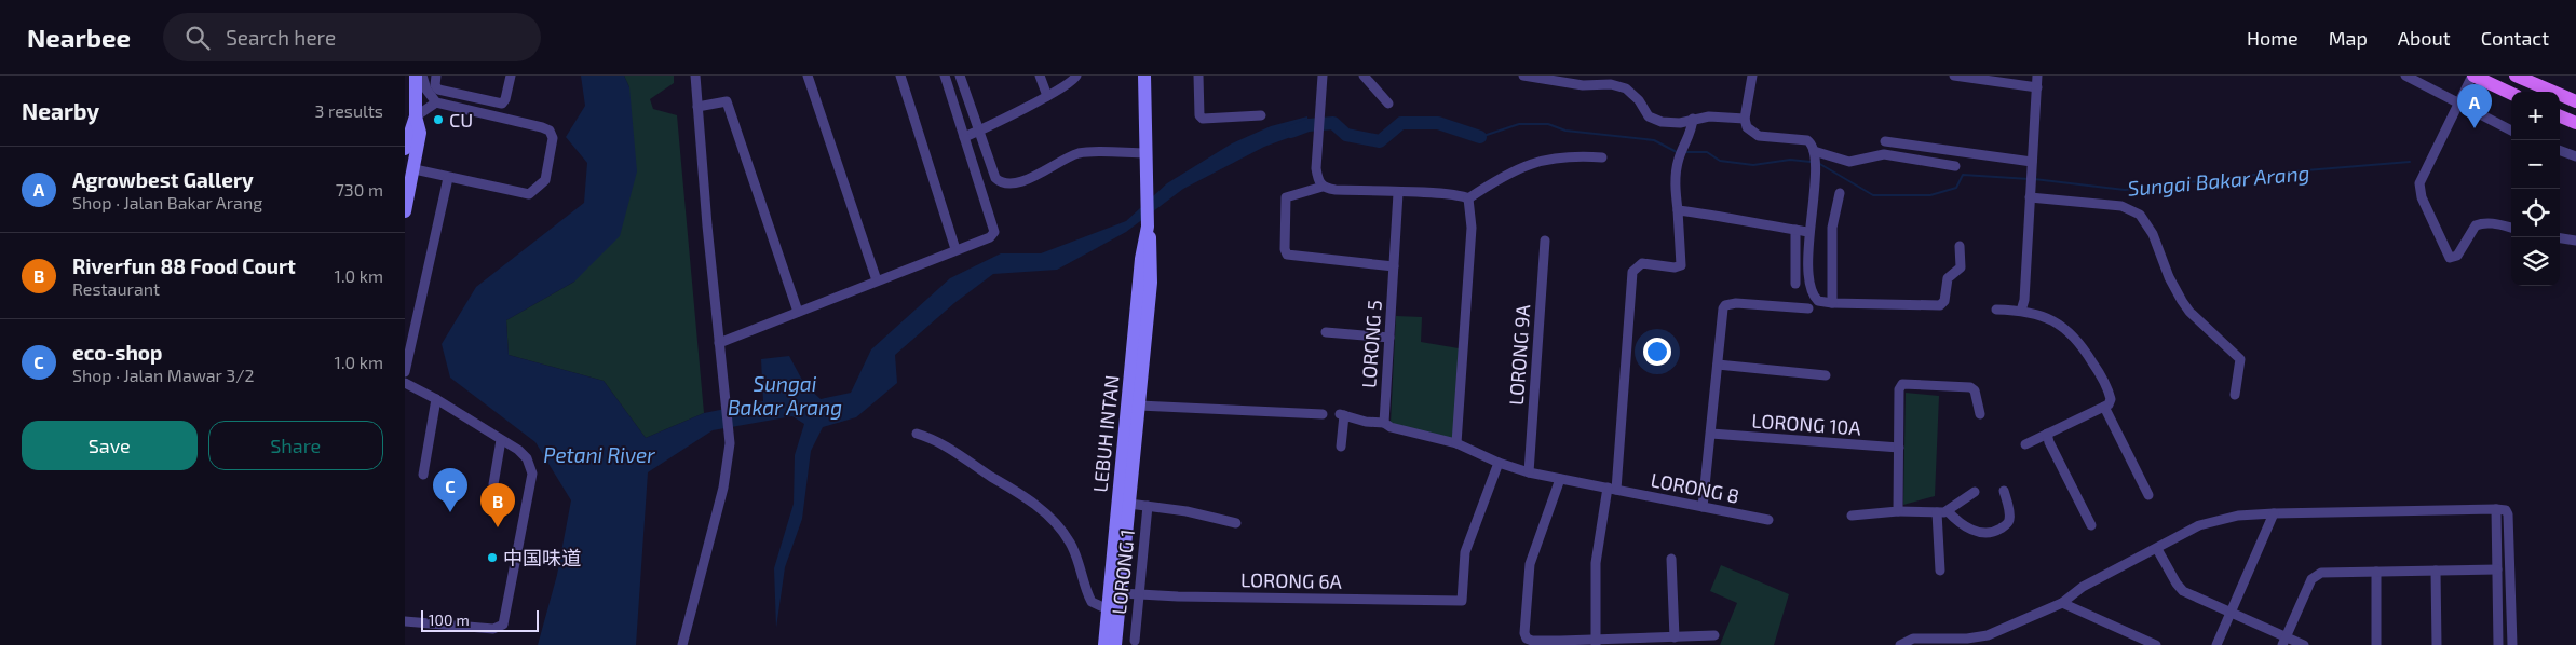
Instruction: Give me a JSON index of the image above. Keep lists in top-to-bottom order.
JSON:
{
  "streets": {
    "main road": ["LEBUH INTAN"],
    "street": [
      "LORONG 5",
      "LORONG 9A",
      "LORONG 10A",
      "LORONG 8",
      "LORONG 1",
      "LORONG 6A"
    ]
  },
  "crossings": [
    ["LORONG 9A", "LORONG 8"],
    ["LEBUH INTAN", "LORONG 6A"],
    ["LORONG 8", "LORONG 6A"],
    ["LORONG 1", "LORONG 6A"]
  ],
  "water": ["Sungai Bakar Arang", "Petani River"],
  "places": ["CU", "中国味道"],
  "scale_bar": "100 m",
  "page": {
    "header": "Nearbee",
    "search": "Search here",
    "nav": [
      "Home",
      "Map",
      "About",
      "Contact"
    ],
    "heading": ["Nearby", "3 results"],
    "pins": ["A", "C", "B"],
    "map_buttons": ["+", "−"],
    "list": [
      {
        "mark": "A",
        "name": "Agrowbest Gallery",
        "note": "Shop · Jalan Bakar Arang",
        "value": "730 m"
      },
      {
        "mark": "B",
        "name": "Riverfun 88 Food Court",
        "note": "Restaurant",
        "value": "1.0 km"
      },
      {
        "mark": "C",
        "name": "eco-shop",
        "note": "Shop · Jalan Mawar 3/2",
        "value": "1.0 km"
      }
    ],
    "buttons": ["Save", "Share"],
    "scale": "100 m"
  }
}
